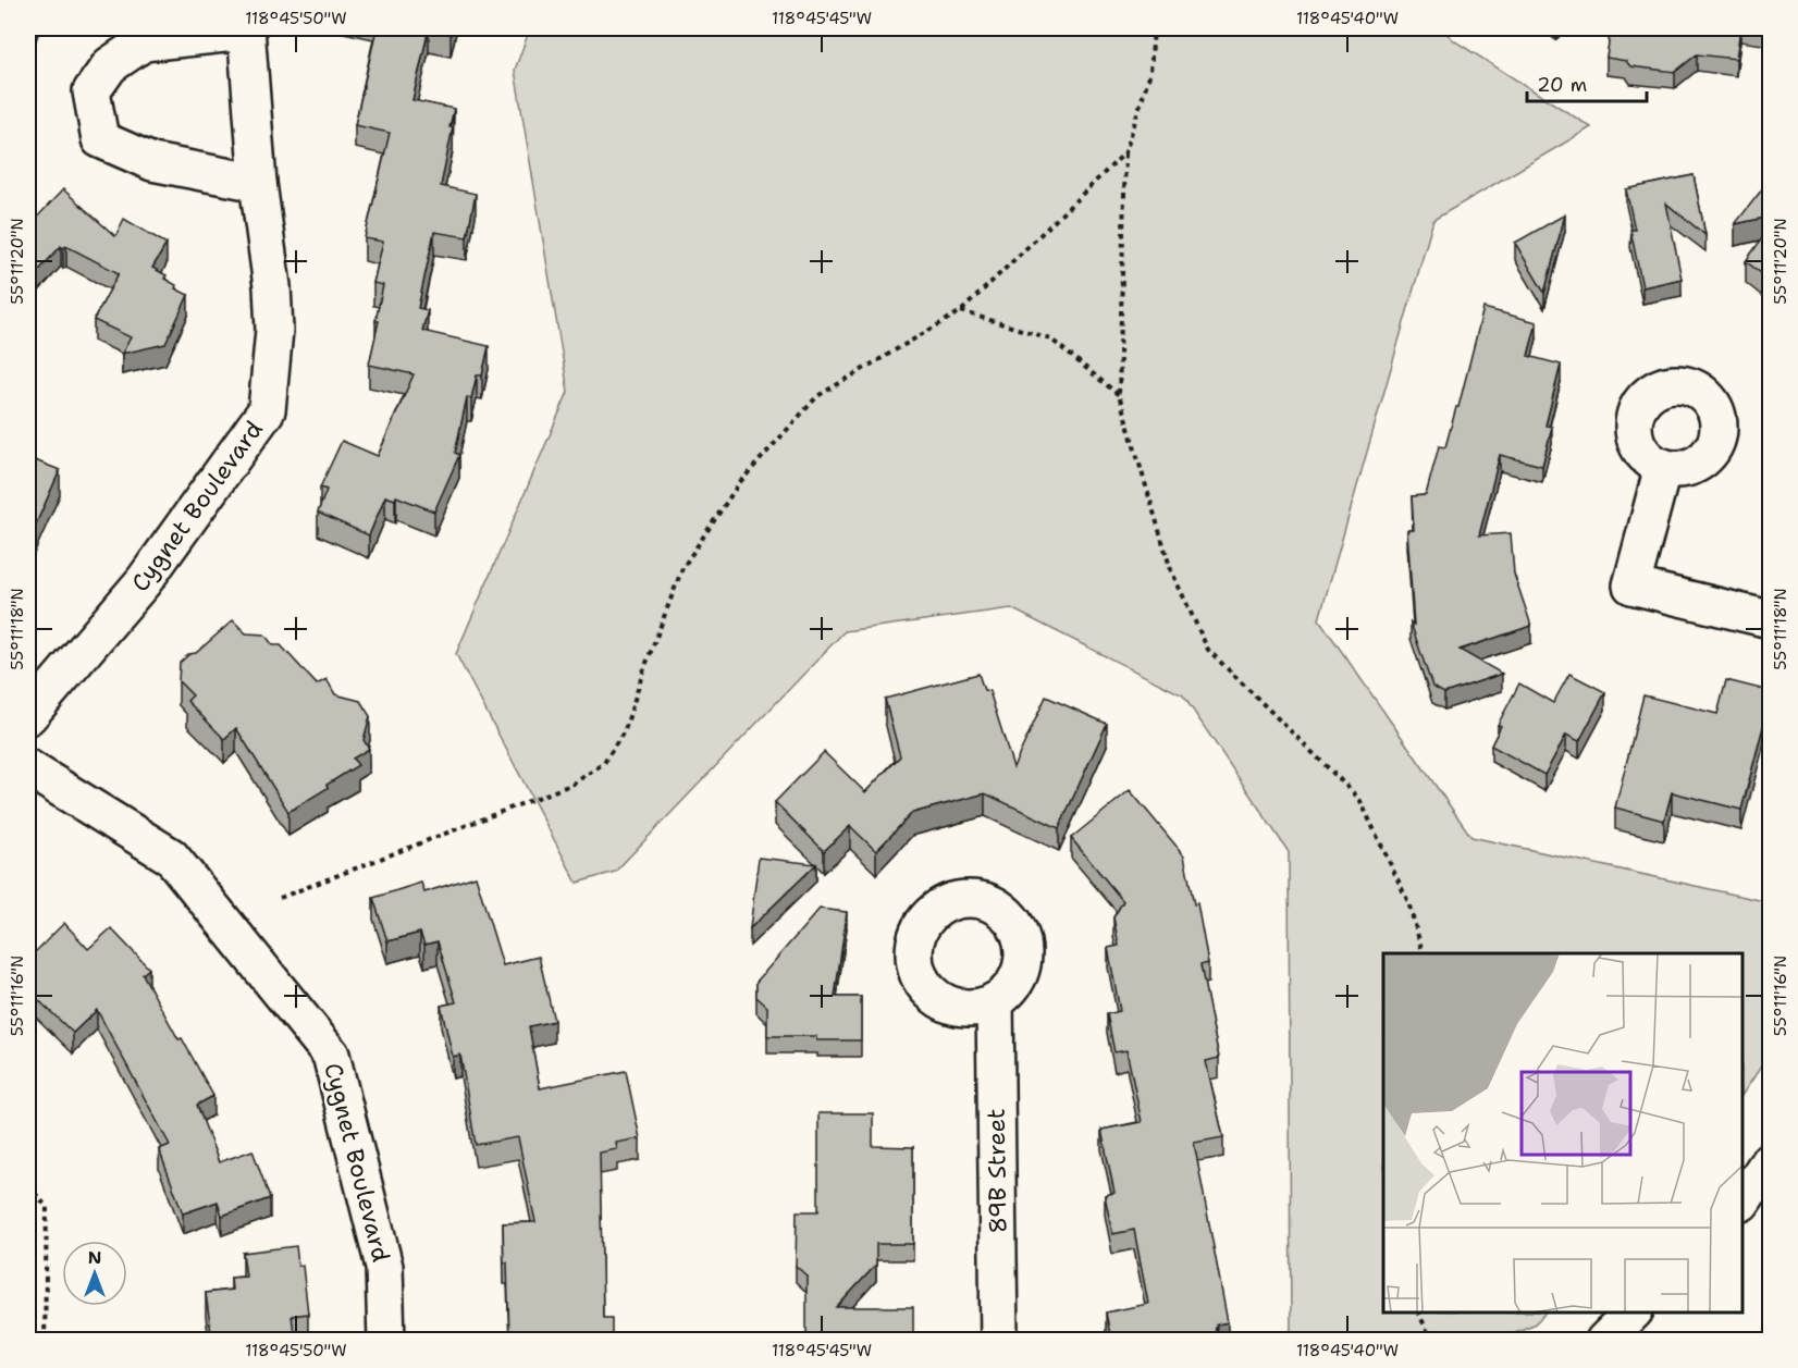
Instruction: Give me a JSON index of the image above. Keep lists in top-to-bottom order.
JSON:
{
  "streets": {
    "street": ["Cygnet Boulevard", "89B Street"]
  },
  "scale_bar": "20 m",
  "north": "top",
  "coordinates": [
    "118°45'50\"W",
    "118°45'45\"W",
    "118°45'40\"W",
    "55°11'20\"N",
    "55°11'18\"N",
    "55°11'16\"N"
  ]
}
